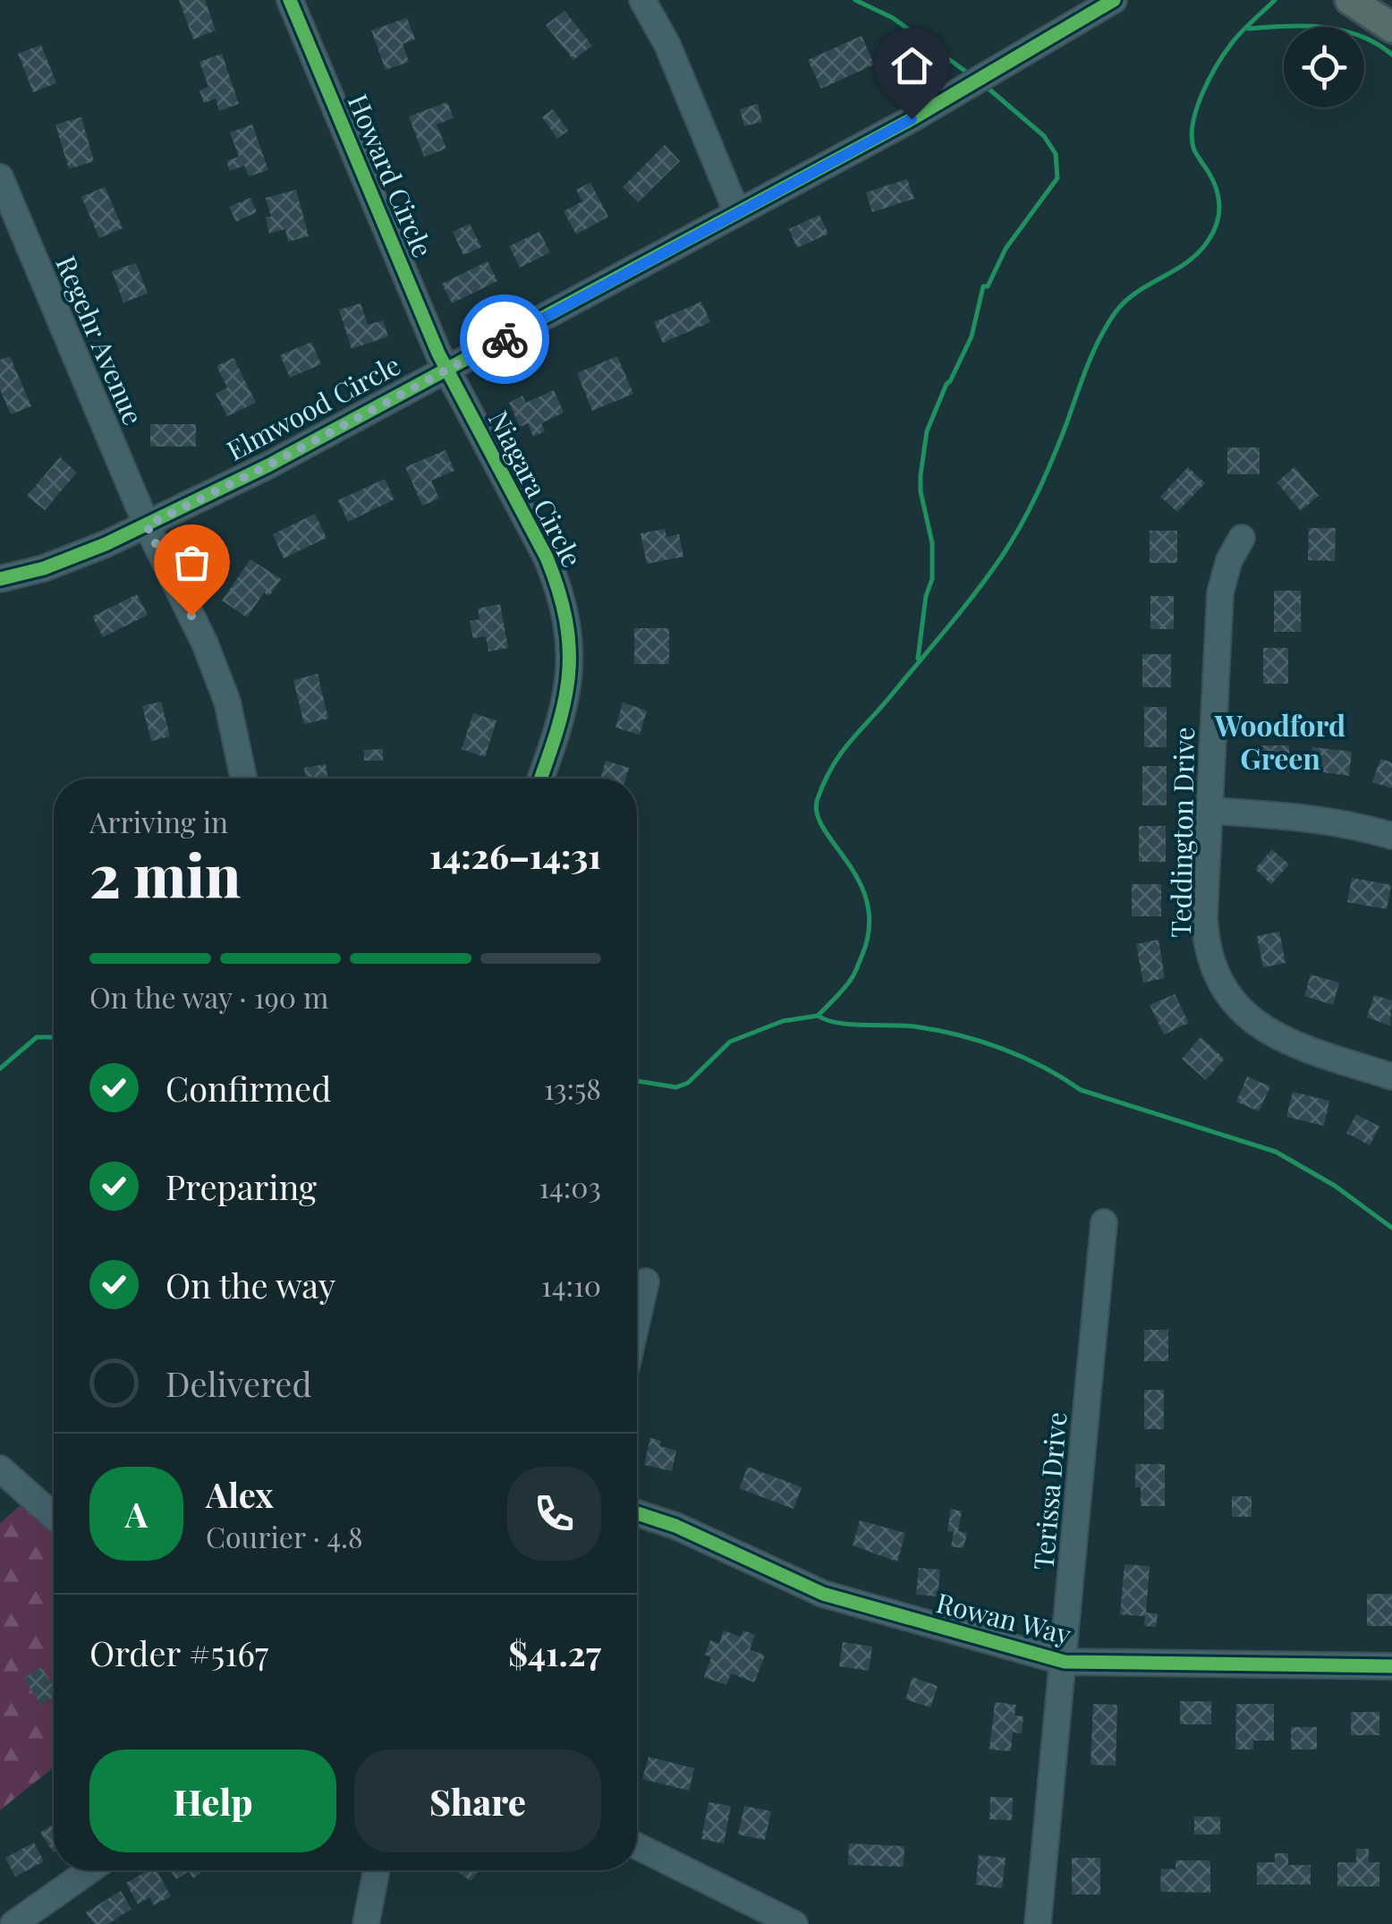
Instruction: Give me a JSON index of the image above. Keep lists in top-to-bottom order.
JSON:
{
  "streets": {
    "street": [
      "Howard Circle",
      "Regehr Avenue",
      "Elmwood Circle",
      "Niagara Circle",
      "Teddington Drive",
      "Terissa Drive",
      "Rowan Way"
    ]
  },
  "crossings": [
    ["Howard Circle", "Elmwood Circle"],
    ["Howard Circle", "Niagara Circle"],
    ["Regehr Avenue", "Elmwood Circle"],
    ["Elmwood Circle", "Niagara Circle"],
    ["Terissa Drive", "Rowan Way"]
  ],
  "districts": ["Woodford Green"],
  "page": {
    "heading": ["2 min", "Arriving in", "14:26–14:31"],
    "panel": [
      "Alex",
      "Courier · 4.8",
      "Order #5167",
      "$41.27"
    ],
    "bar": "On the way · 190 m",
    "list": [
      ["Confirmed", "13:58"],
      ["Preparing", "14:03"],
      ["On the way", "14:10"],
      "Delivered"
    ],
    "round": "A",
    "buttons": ["Help", "Share"]
  }
}
